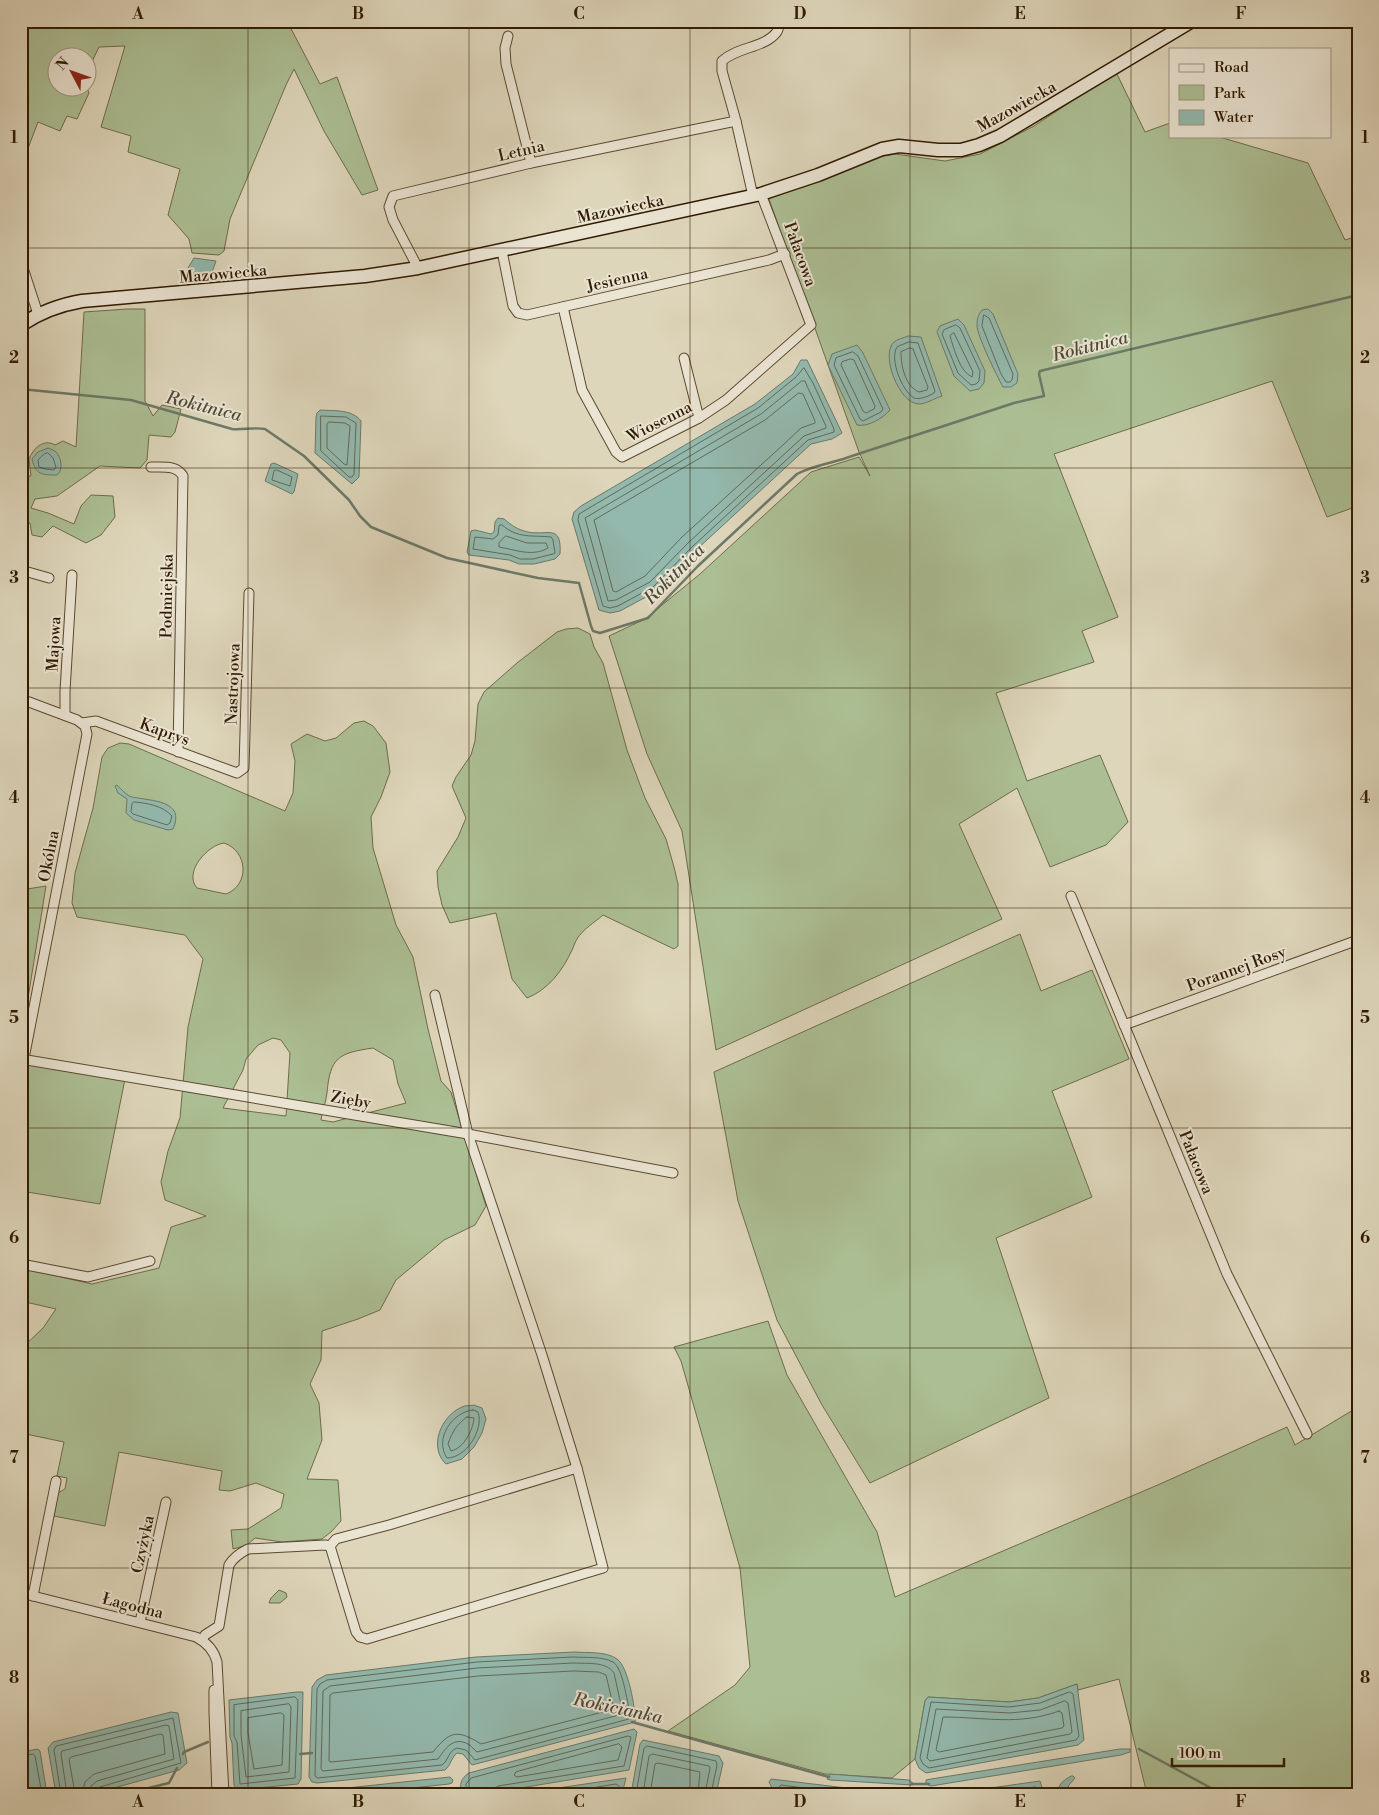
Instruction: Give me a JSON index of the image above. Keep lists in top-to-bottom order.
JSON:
{
  "streets": {
    "street": [
      "Mazowiecka",
      "Letnia",
      "Pałacowa",
      "Jesienna",
      "Wiosenna",
      "Podmiejska",
      "Majowa",
      "Nastrojowa",
      "Kaprys",
      "Okólna",
      "Porannej Rosy",
      "Zięby",
      "Czyżyka",
      "Łagodna"
    ]
  },
  "crossings": [
    ["Mazowiecka", "Letnia"],
    ["Mazowiecka", "Pałacowa"],
    ["Mazowiecka", "Jesienna"],
    ["Letnia", "Pałacowa"],
    ["Pałacowa", "Jesienna"],
    ["Pałacowa", "Wiosenna"],
    ["Pałacowa", "Porannej Rosy"],
    ["Jesienna", "Wiosenna"],
    ["Podmiejska", "Kaprys"],
    ["Nastrojowa", "Kaprys"],
    ["Kaprys", "Okólna"],
    ["Okólna", "Zięby"],
    ["Czyżyka", "Łagodna"]
  ],
  "water": ["Rokitnica", "Rokicianka"],
  "legend": ["Road", "Park", "Water"],
  "scale_bar": "100 m",
  "north": "top left",
  "grid": {
    "columns": [
      "A",
      "B",
      "C",
      "D",
      "E",
      "F"
    ],
    "rows": [
      "1",
      "2",
      "3",
      "4",
      "5",
      "6",
      "7",
      "8"
    ]
  }
}
